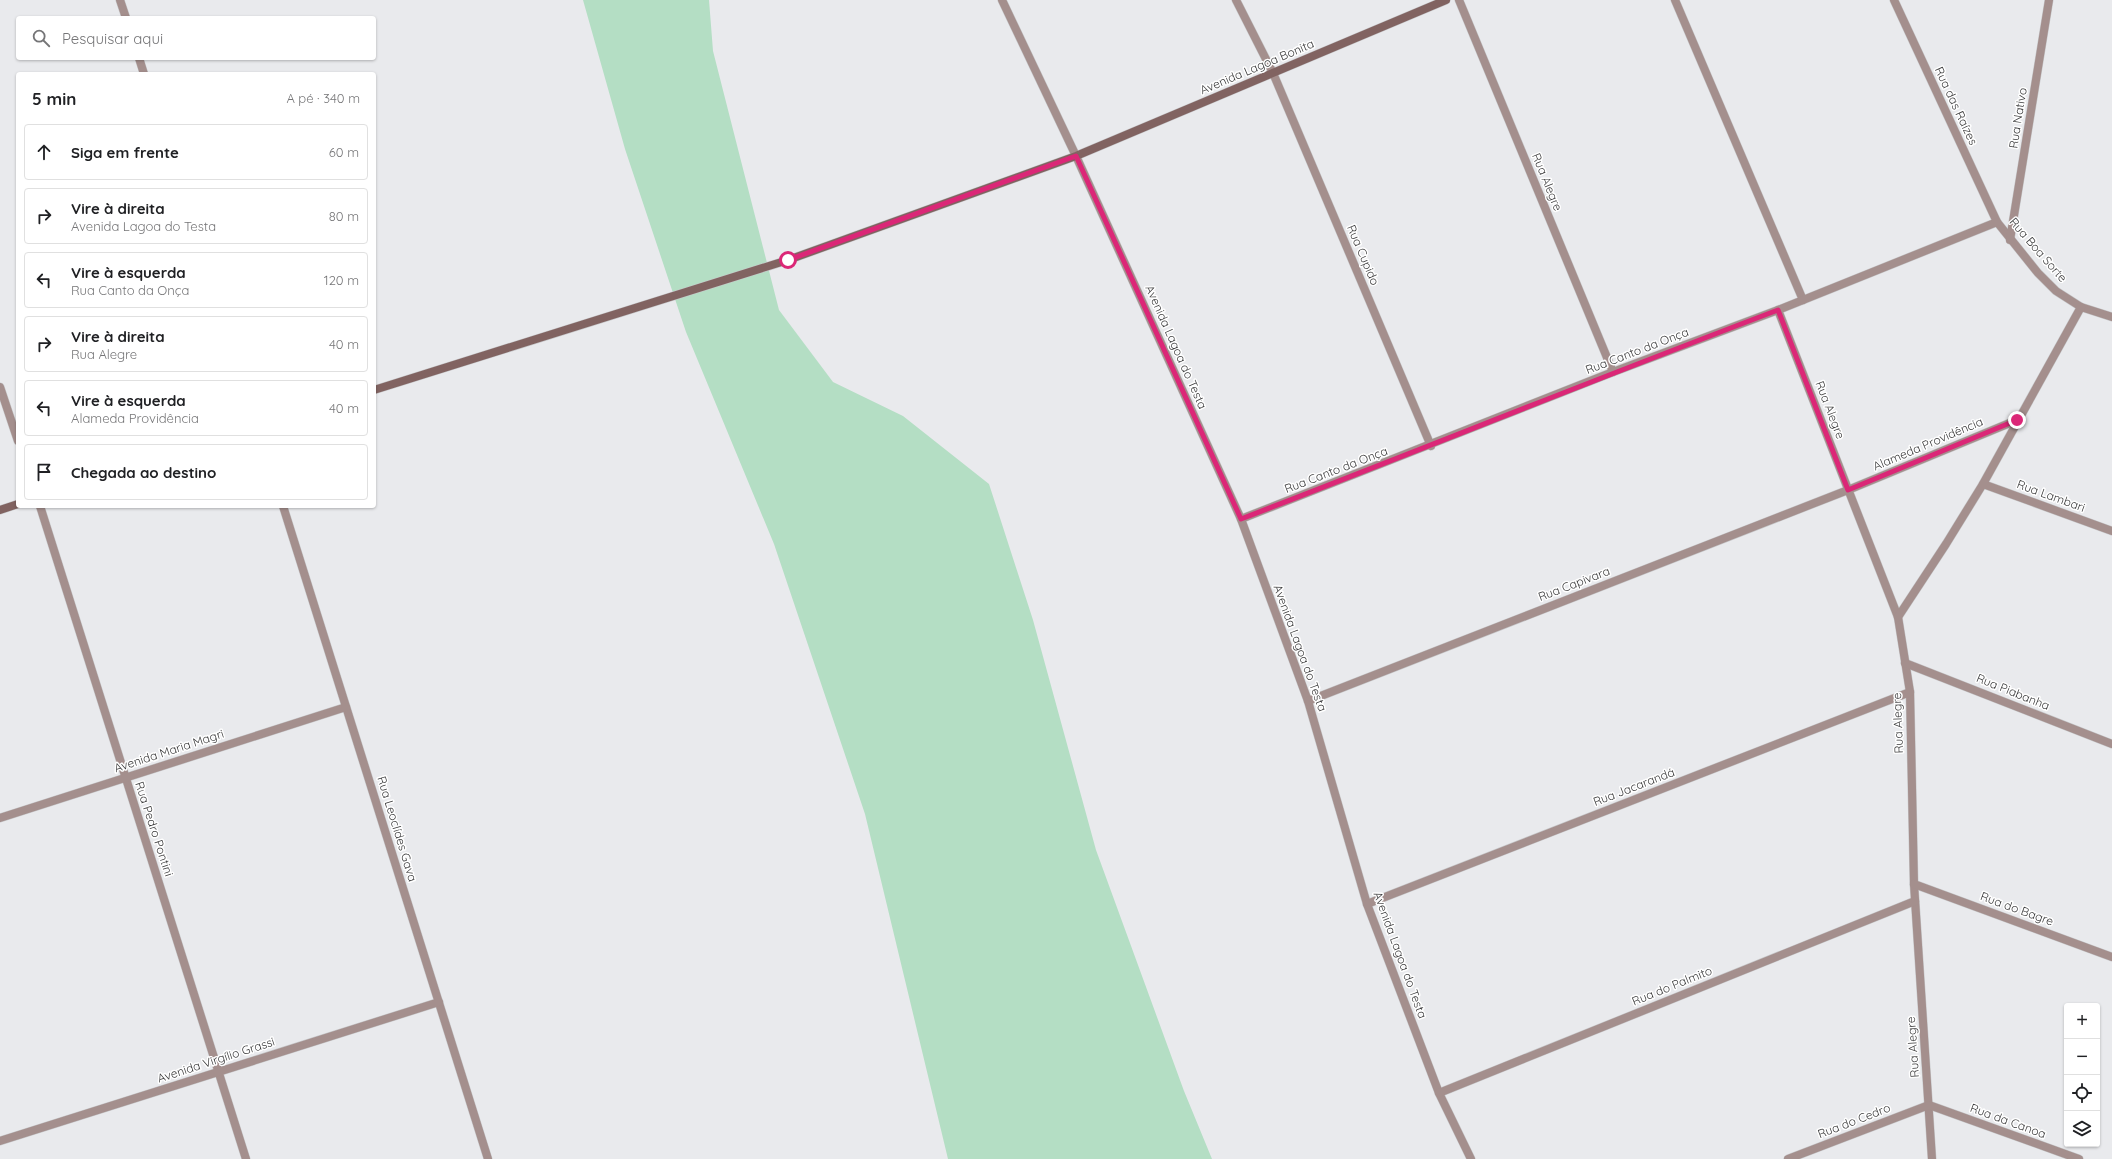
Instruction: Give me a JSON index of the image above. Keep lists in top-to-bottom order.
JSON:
{
  "streets": {
    "main road": ["Avenida Lagoa Bonita"],
    "street": [
      "Rua das Raízes",
      "Rua Nativo",
      "Rua Alegre",
      "Rua Boa Sorte",
      "Rua Cupido",
      "Avenida Lagoa do Testa",
      "Rua Canto da Onça",
      "Alameda Providência",
      "Rua Lambari",
      "Rua Capivara",
      "Rua Piabanha",
      "Avenida Maria Magri",
      "Rua Jacarandá",
      "Rua Pedro Pontini",
      "Rua Leoclídes Gava",
      "Rua do Bagre",
      "Rua do Palmito",
      "Avenida Virgílio Grassi",
      "Rua do Cedro",
      "Rua da Canoa"
    ]
  },
  "crossings": [
    ["Avenida Lagoa Bonita", "Rua Cupido"],
    ["Avenida Lagoa Bonita", "Avenida Lagoa do Testa"],
    ["Rua das Raízes", "Rua Boa Sorte"],
    ["Rua das Raízes", "Rua Canto da Onça"],
    ["Rua Nativo", "Rua Boa Sorte"],
    ["Rua Alegre", "Rua Canto da Onça"],
    ["Rua Alegre", "Alameda Providência"],
    ["Rua Alegre", "Rua Capivara"],
    ["Rua Alegre", "Rua Piabanha"],
    ["Rua Alegre", "Rua Jacarandá"],
    ["Rua Alegre", "Rua do Bagre"],
    ["Rua Alegre", "Rua do Palmito"],
    ["Rua Alegre", "Rua do Cedro"],
    ["Rua Alegre", "Rua da Canoa"],
    ["Rua Boa Sorte", "Rua Canto da Onça"],
    ["Rua Cupido", "Rua Canto da Onça"],
    ["Avenida Lagoa do Testa", "Rua Canto da Onça"],
    ["Avenida Lagoa do Testa", "Rua Capivara"],
    ["Avenida Lagoa do Testa", "Rua Jacarandá"],
    ["Avenida Lagoa do Testa", "Rua do Palmito"],
    ["Alameda Providência", "Rua Capivara"],
    ["Avenida Maria Magri", "Rua Pedro Pontini"],
    ["Avenida Maria Magri", "Rua Leoclídes Gava"],
    ["Rua Pedro Pontini", "Avenida Virgílio Grassi"],
    ["Rua Leoclídes Gava", "Avenida Virgílio Grassi"],
    ["Rua do Cedro", "Rua da Canoa"]
  ],
  "page": {
    "search": "Pesquisar aqui",
    "heading": ["5 min", "A pé · 340 m"],
    "list": [
      ["Siga em frente", "60 m"],
      ["Vire à direita", "Avenida Lagoa do Testa", "80 m"],
      ["Vire à esquerda", "Rua Canto da Onça", "120 m"],
      ["Vire à direita", "Rua Alegre", "40 m"],
      ["Vire à esquerda", "Alameda Providência", "40 m"],
      "Chegada ao destino"
    ],
    "map_buttons": ["+", "−"]
  }
}
